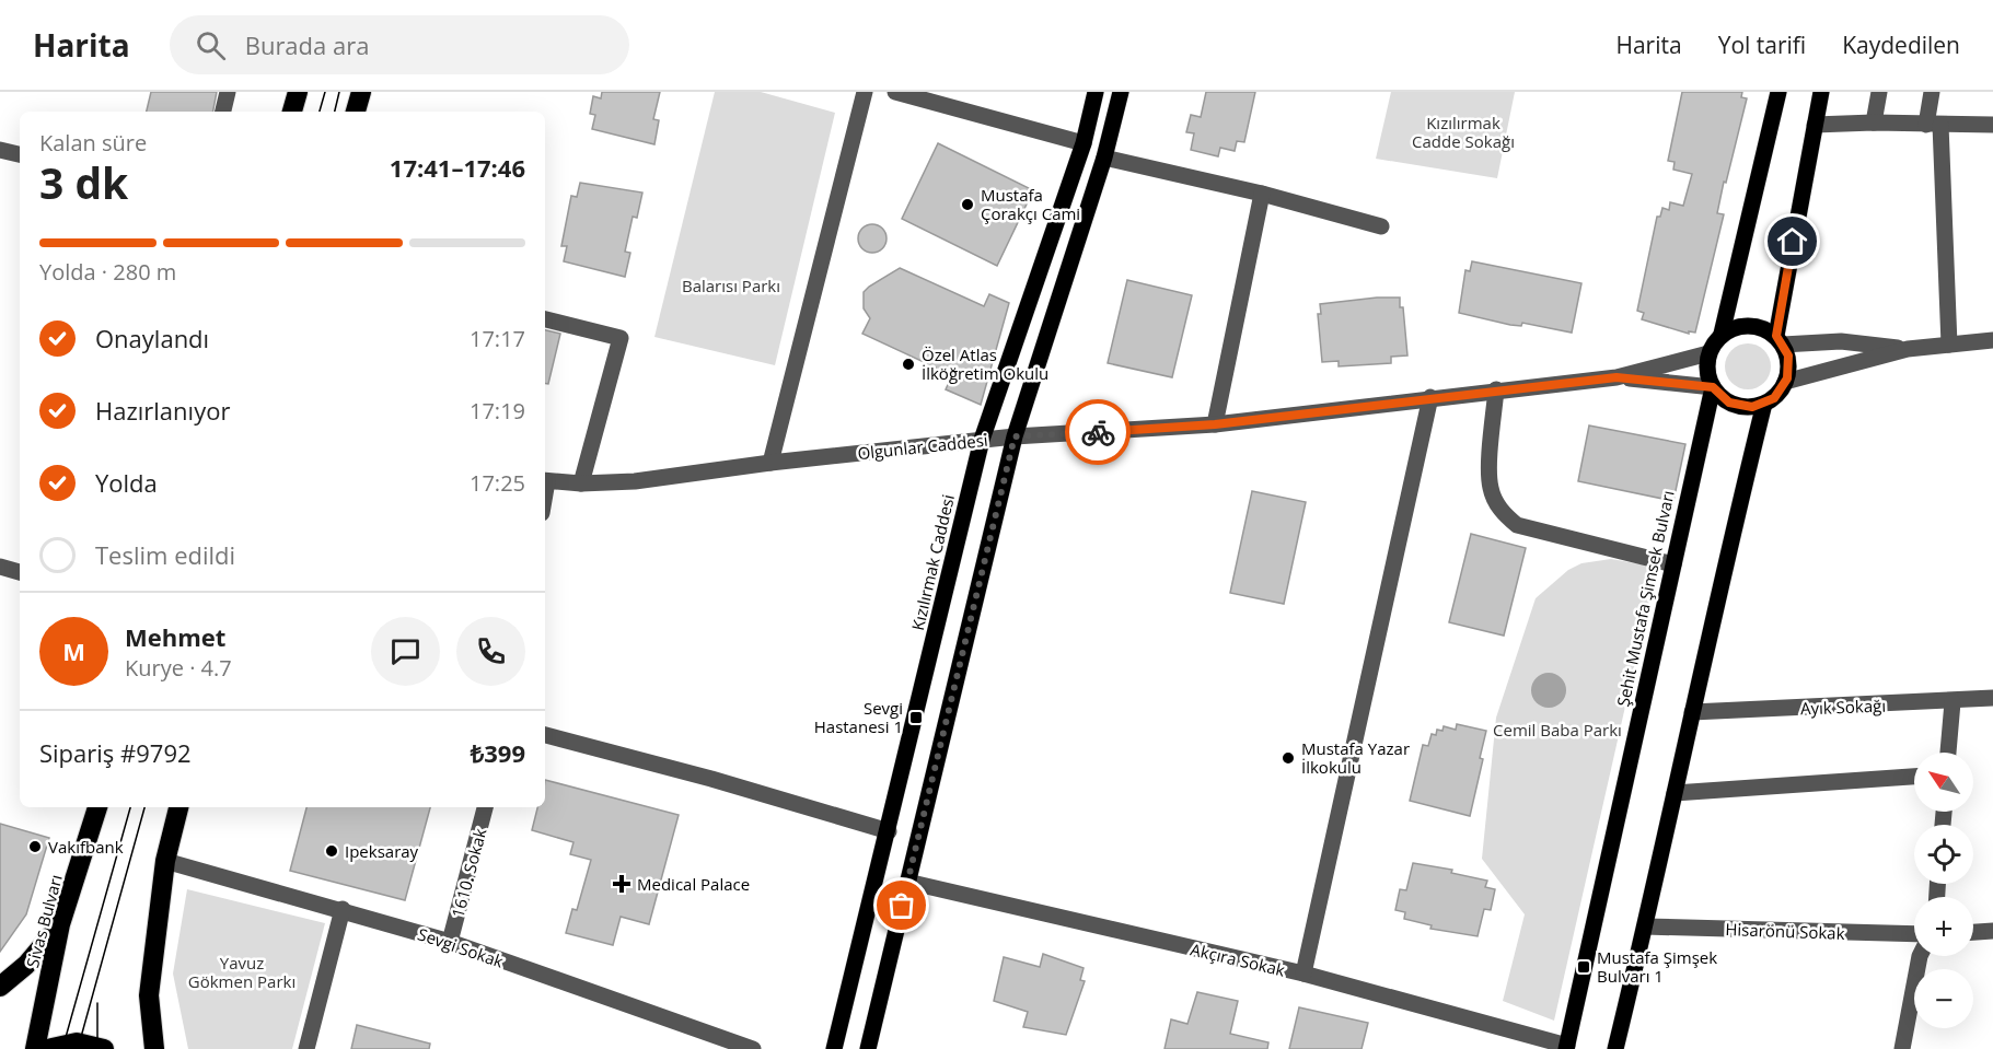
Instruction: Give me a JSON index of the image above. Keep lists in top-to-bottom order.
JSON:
{
  "streets": {
    "highway": ["Sivas Bulvarı"],
    "main road": ["Kızılırmak Caddesi", "Şehit Mustafa Şimsek Bulvarı"],
    "street": [
      "Olgunlar Caddesi",
      "Ayık Sokağı",
      "1610. Sokak",
      "Hisarönü Sokak",
      "Sevgi Sokak",
      "Akçıra Sokak"
    ]
  },
  "crossings": [
    ["Olgunlar Caddesi", "Kızılırmak Caddesi"],
    ["Şehit Mustafa Şimsek Bulvarı", "Akçıra Sokak"],
    ["1610. Sokak", "Sevgi Sokak"]
  ],
  "parks": [
    "Kızılırmak Cadde Sokağı",
    "Balarısı Parkı",
    "Cemil Baba Parkı",
    "Yavuz Gökmen Parkı"
  ],
  "places": {
    "other": [
      "Mustafa Çorakçı Cami",
      "Özel Atlas İlköğretim Okulu",
      "Mustafa Yazar İlkokulu",
      "Vakıfbank",
      "Ipeksaray"
    ],
    "transit": ["Sevgi Hastanesi 1", "Mustafa Şimşek Bulvarı 1"],
    "health": ["Medical Palace"]
  },
  "north": "top left",
  "page": {
    "header": "Harita",
    "search": "Burada ara",
    "nav": ["Harita", "Yol tarifi", "Kaydedilen"],
    "heading": ["3 dk", "Kalan süre", "17:41–17:46"],
    "panel": [
      "Mehmet",
      "Kurye · 4.7",
      "Sipariş #9792",
      "₺399"
    ],
    "bar": "Yolda · 280 m",
    "list": [
      ["Onaylandı", "17:17"],
      ["Hazırlanıyor", "17:19"],
      ["Yolda", "17:25"],
      "Teslim edildi"
    ],
    "round": "M",
    "map_buttons": ["+", "−"]
  }
}
